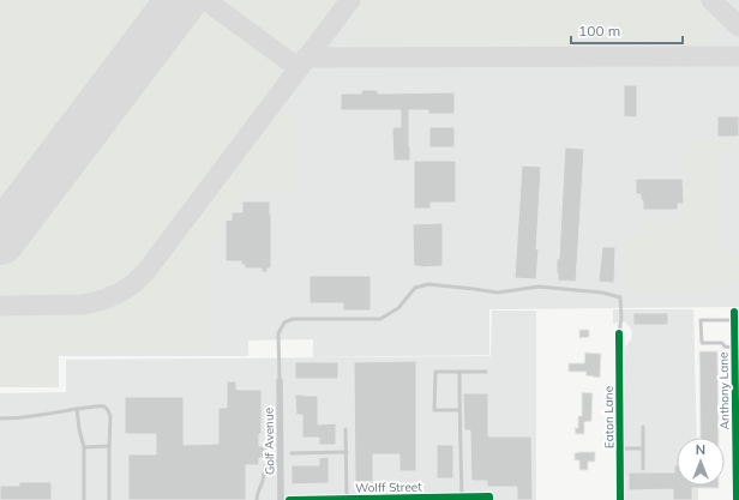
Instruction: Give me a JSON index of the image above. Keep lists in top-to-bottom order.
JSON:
{
  "streets": {
    "street": [
      "Anthony Lane",
      "Eaton Lane",
      "Golf Avenue",
      "Wolff Street"
    ]
  },
  "scale_bar": "100 m",
  "north": "top"
}
